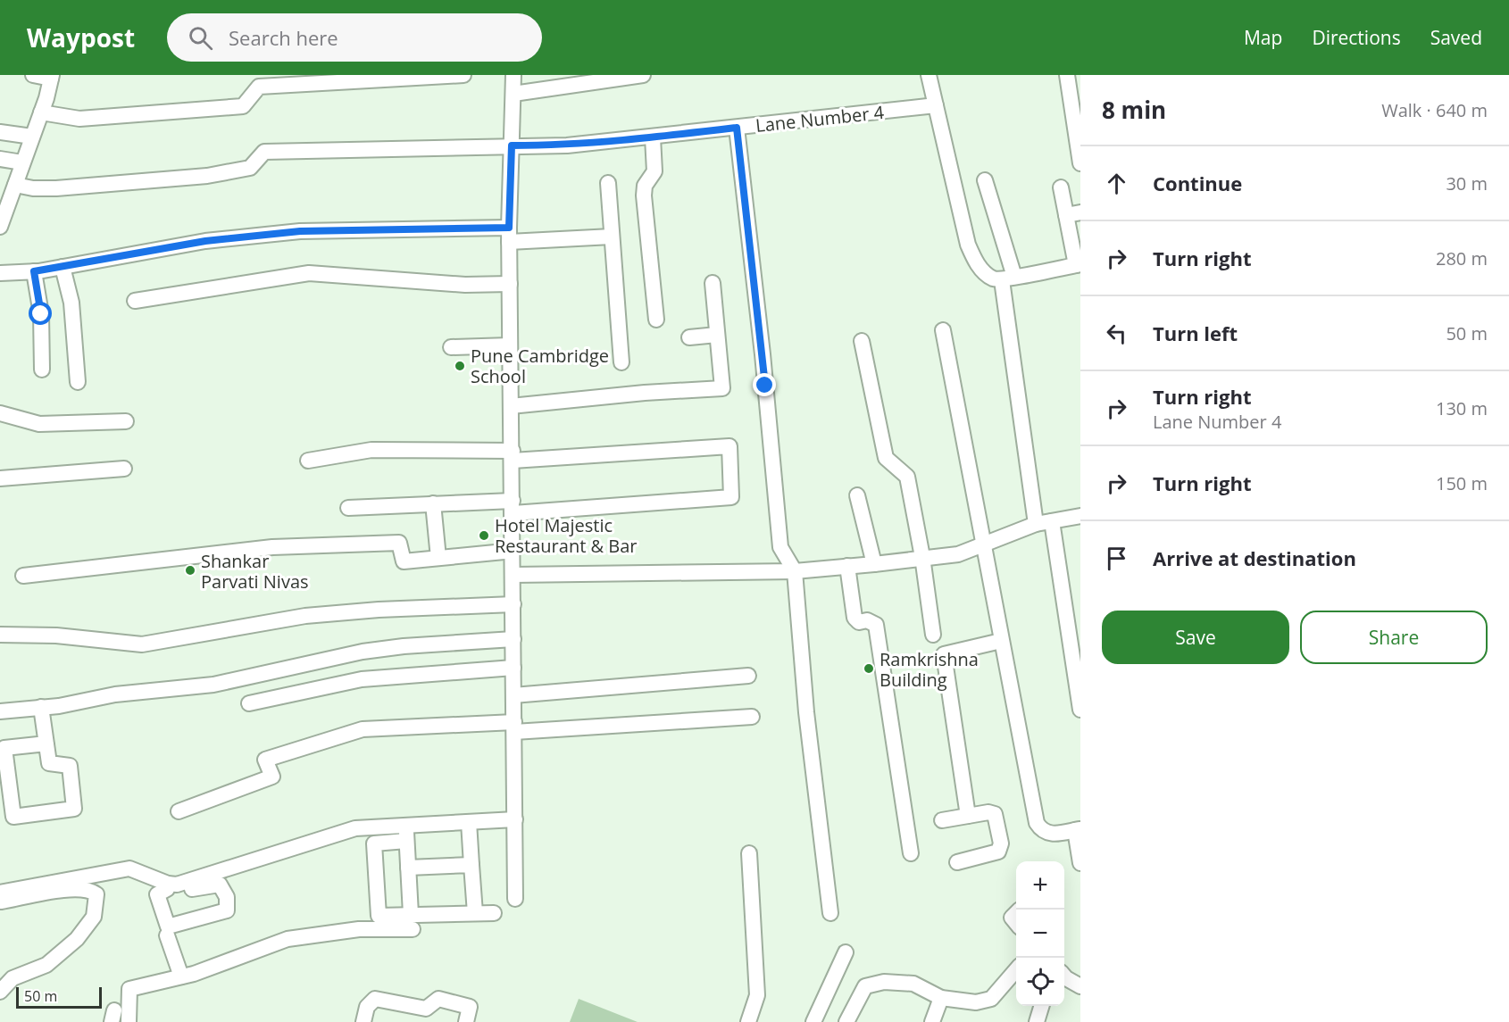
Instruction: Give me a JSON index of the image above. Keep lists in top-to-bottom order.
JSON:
{
  "streets": {
    "street": ["Lane Number 4"]
  },
  "places": [
    "Pune Cambridge School",
    "Hotel Majestic Restaurant & Bar",
    "Shankar Parvati Nivas",
    "Ramkrishna Building"
  ],
  "scale_bar": "50 m",
  "page": {
    "header": "Waypost",
    "search": "Search here",
    "nav": ["Map", "Directions", "Saved"],
    "heading": ["8 min", "Walk · 640 m"],
    "list": [
      ["Continue", "30 m"],
      ["Turn right", "280 m"],
      ["Turn left", "50 m"],
      ["Turn right", "Lane Number 4", "130 m"],
      ["Turn right", "150 m"],
      "Arrive at destination"
    ],
    "buttons": ["Save", "Share"],
    "map_buttons": ["+", "−"],
    "scale": "50 m"
  }
}
